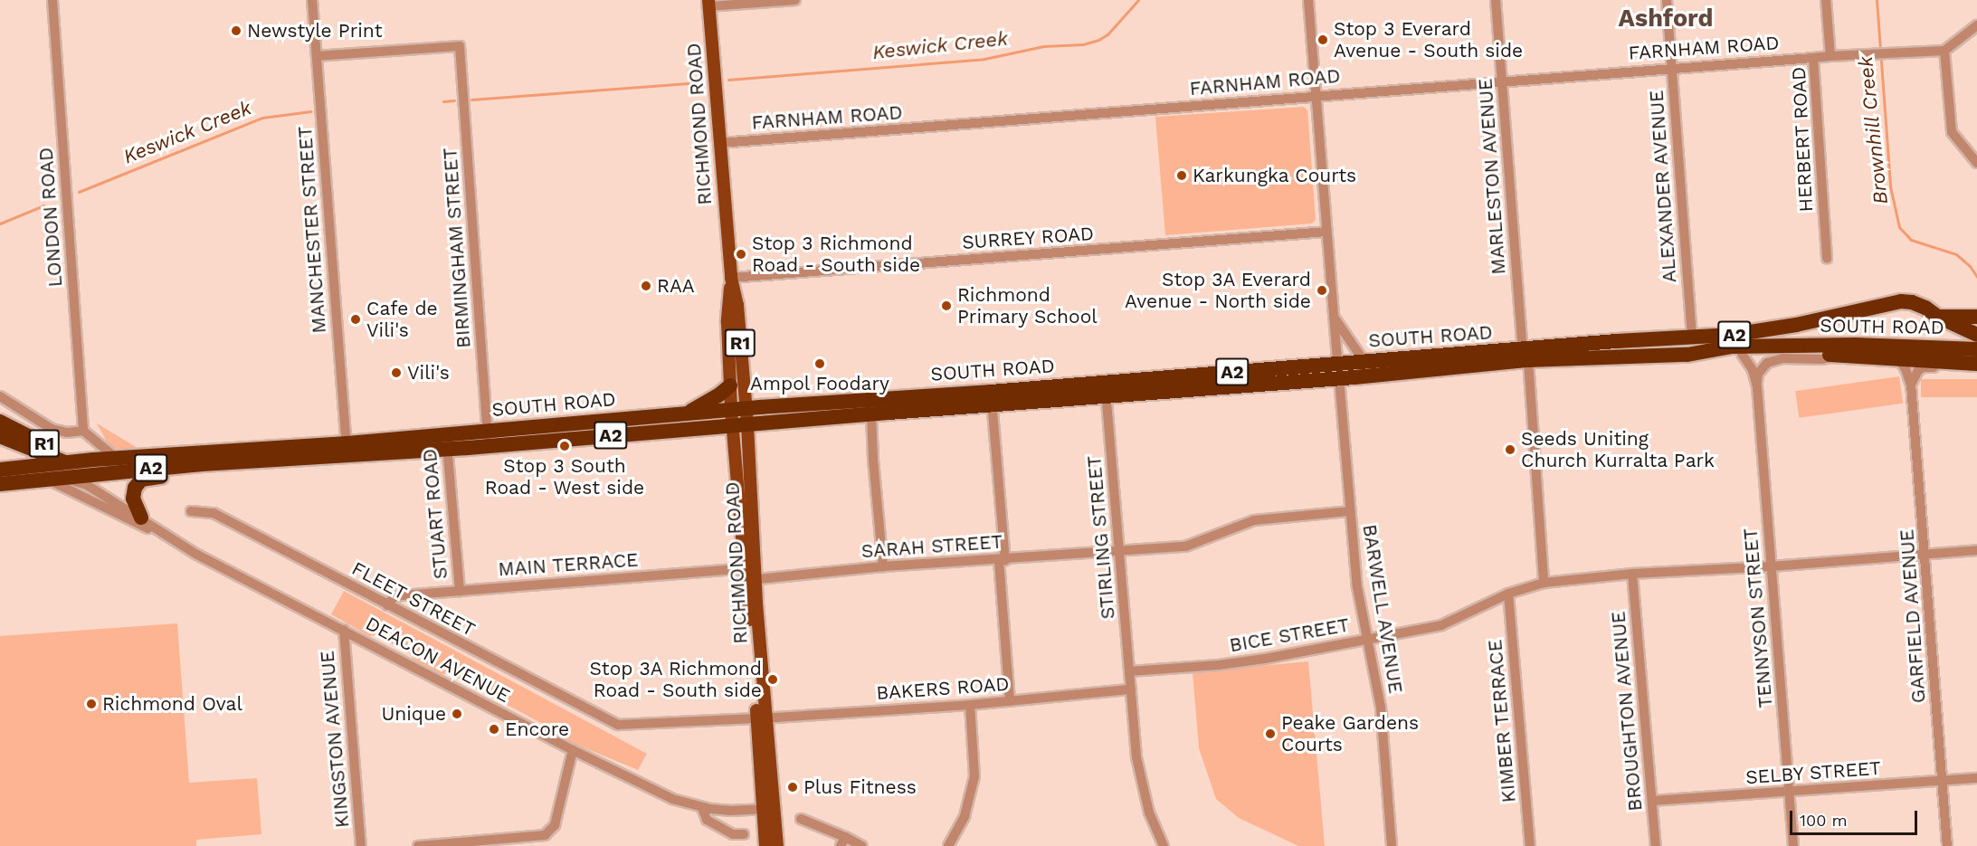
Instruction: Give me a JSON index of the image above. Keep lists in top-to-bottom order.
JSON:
{
  "streets": {
    "highway": ["SOUTH ROAD", "A2", "R1"],
    "main road": ["RICHMOND ROAD"],
    "street": [
      "FARNHAM ROAD",
      "HERBERT ROAD",
      "MARLESTON AVENUE",
      "ALEXANDER AVENUE",
      "LONDON ROAD",
      "MANCHESTER STREET",
      "SURREY ROAD",
      "BIRMINGHAM STREET",
      "STUART ROAD",
      "STIRLING STREET",
      "SARAH STREET",
      "MAIN TERRACE",
      "FLEET STREET",
      "BARWELL AVENUE",
      "GARFIELD AVENUE",
      "TENNYSON STREET",
      "BICE STREET",
      "DEACON AVENUE",
      "BAKERS ROAD",
      "BROUGHTON AVENUE",
      "KIMBER TERRACE",
      "KINGSTON AVENUE",
      "SELBY STREET"
    ]
  },
  "crossings": [
    ["FARNHAM ROAD", "RICHMOND ROAD"],
    ["FARNHAM ROAD", "HERBERT ROAD"],
    ["FARNHAM ROAD", "MARLESTON AVENUE"],
    ["FARNHAM ROAD", "ALEXANDER AVENUE"],
    ["FARNHAM ROAD", "BARWELL AVENUE"],
    ["RICHMOND ROAD", "SURREY ROAD"],
    ["RICHMOND ROAD", "SOUTH ROAD"],
    ["RICHMOND ROAD", "SARAH STREET"],
    ["RICHMOND ROAD", "MAIN TERRACE"],
    ["RICHMOND ROAD", "DEACON AVENUE"],
    ["RICHMOND ROAD", "BAKERS ROAD"],
    ["MARLESTON AVENUE", "SOUTH ROAD"],
    ["MARLESTON AVENUE", "BICE STREET"],
    ["ALEXANDER AVENUE", "SOUTH ROAD"],
    ["MANCHESTER STREET", "BIRMINGHAM STREET"],
    ["MANCHESTER STREET", "SOUTH ROAD"],
    ["SURREY ROAD", "BARWELL AVENUE"],
    ["BIRMINGHAM STREET", "SOUTH ROAD"],
    ["SOUTH ROAD", "R1"],
    ["SOUTH ROAD", "STUART ROAD"],
    ["SOUTH ROAD", "STIRLING STREET"],
    ["SOUTH ROAD", "BARWELL AVENUE"],
    ["SOUTH ROAD", "DEACON AVENUE"],
    ["R1", "DEACON AVENUE"],
    ["STUART ROAD", "MAIN TERRACE"],
    ["STIRLING STREET", "SARAH STREET"],
    ["STIRLING STREET", "BICE STREET"],
    ["STIRLING STREET", "BAKERS ROAD"],
    ["SARAH STREET", "MAIN TERRACE"],
    ["SARAH STREET", "BARWELL AVENUE"],
    ["MAIN TERRACE", "FLEET STREET"],
    ["FLEET STREET", "BAKERS ROAD"],
    ["BARWELL AVENUE", "BICE STREET"],
    ["GARFIELD AVENUE", "BICE STREET"],
    ["GARFIELD AVENUE", "SELBY STREET"],
    ["TENNYSON STREET", "BICE STREET"],
    ["TENNYSON STREET", "SELBY STREET"],
    ["BICE STREET", "BROUGHTON AVENUE"],
    ["BICE STREET", "KIMBER TERRACE"],
    ["DEACON AVENUE", "KINGSTON AVENUE"],
    ["BROUGHTON AVENUE", "SELBY STREET"]
  ],
  "districts": ["Ashford"],
  "water": ["Keswick Creek", "Brownhill Creek"],
  "places": [
    "Newstyle Print",
    "Stop 3 Everard Avenue - South side",
    "Karkungka Courts",
    "Stop 3 Richmond Road - South side",
    "RAA",
    "Stop 3A Everard Avenue - North side",
    "Richmond Primary School",
    "Cafe de Vili's",
    "Ampol Foodary",
    "Vili's",
    "Stop 3 South Road - West side",
    "Seeds Uniting Church Kurralta Park",
    "Stop 3A Richmond Road - South side",
    "Richmond Oval",
    "Unique",
    "Encore",
    "Peake Gardens Courts",
    "Plus Fitness"
  ],
  "scale_bar": "100 m"
}
